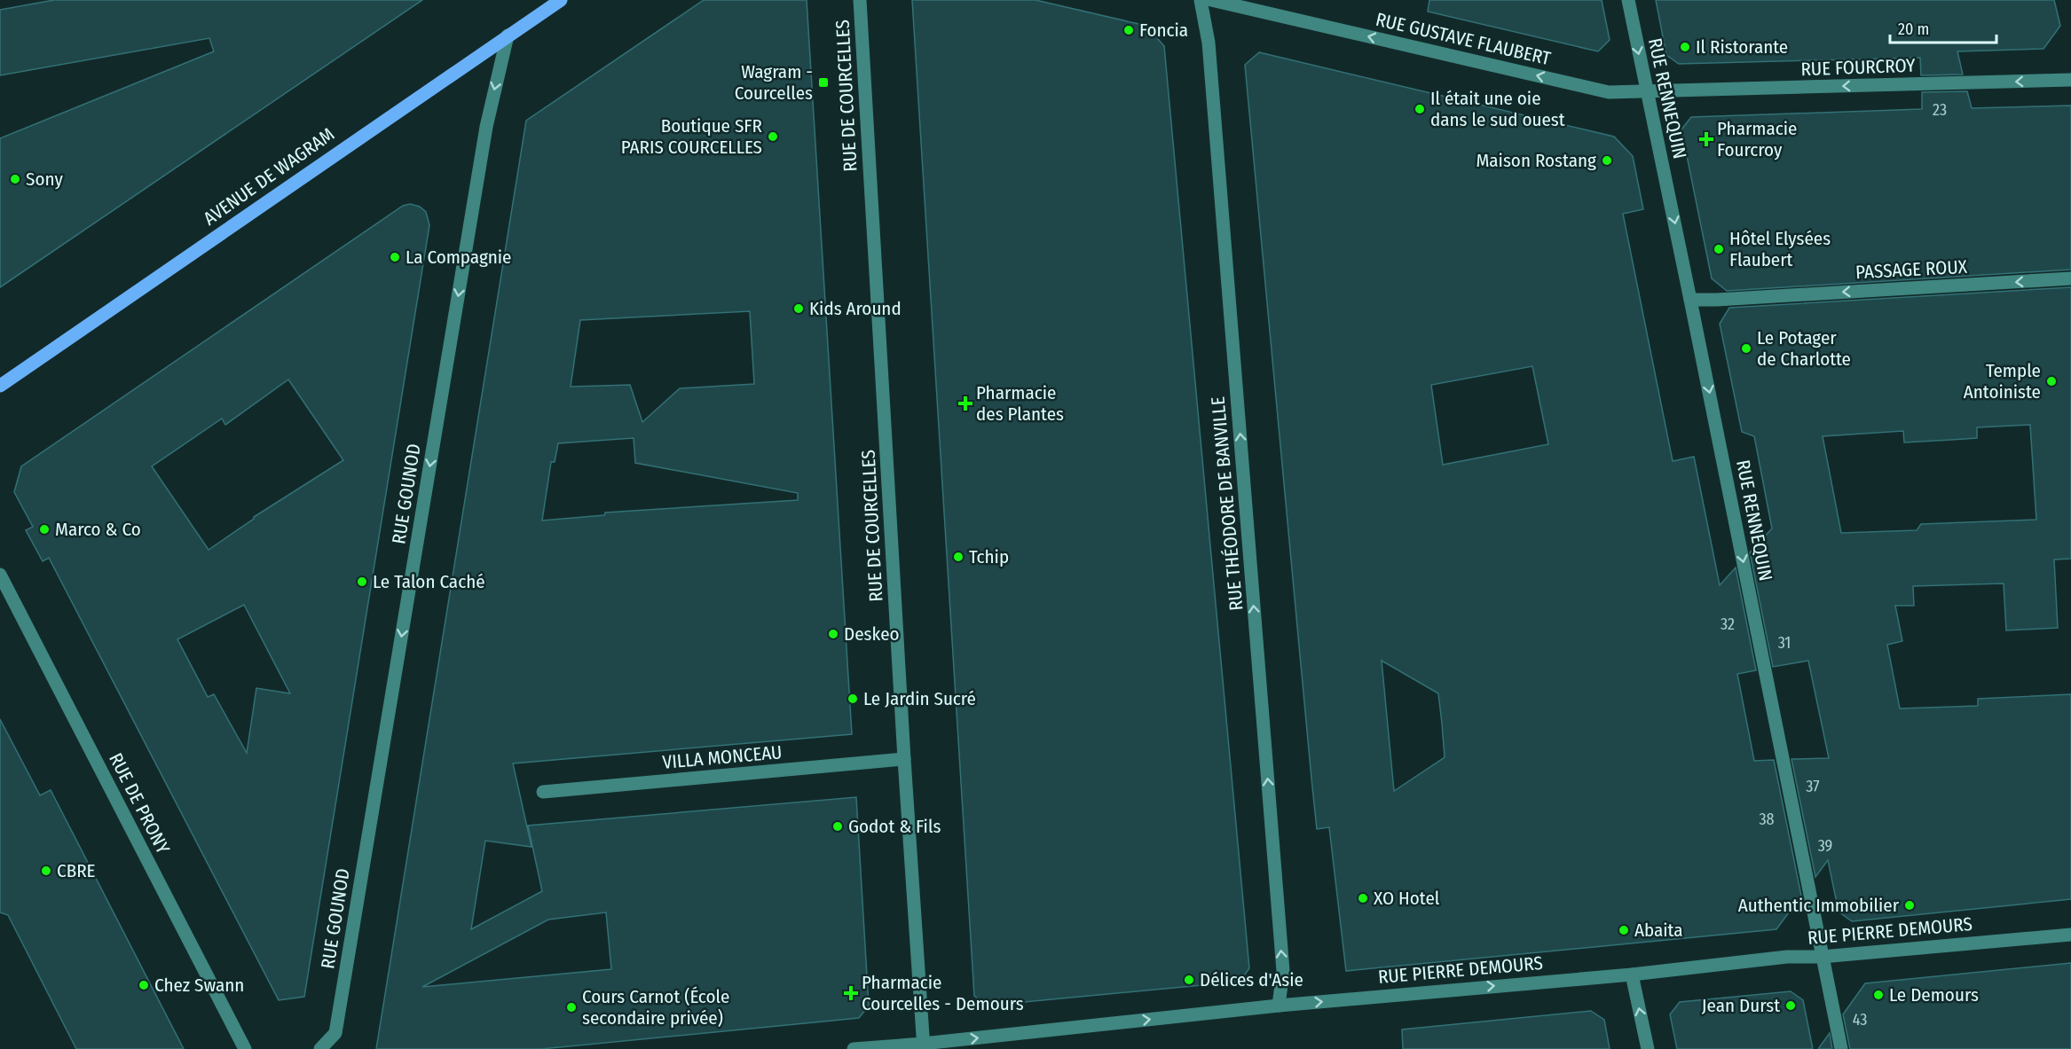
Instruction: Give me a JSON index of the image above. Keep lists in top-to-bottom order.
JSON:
{
  "streets": {
    "main road": ["AVENUE DE WAGRAM"],
    "street": [
      "RUE GUSTAVE FLAUBERT",
      "RUE FOURCROY",
      "RUE DE COURCELLES",
      "RUE RENNEQUIN",
      "PASSAGE ROUX",
      "RUE GOUNOD",
      "RUE THÉODORE DE BANVILLE",
      "VILLA MONCEAU",
      "RUE DE PRONY",
      "RUE PIERRE DEMOURS"
    ]
  },
  "crossings": [
    ["RUE GUSTAVE FLAUBERT", "RUE FOURCROY"],
    ["RUE GUSTAVE FLAUBERT", "RUE RENNEQUIN"],
    ["RUE FOURCROY", "RUE RENNEQUIN"],
    ["RUE DE COURCELLES", "VILLA MONCEAU"],
    ["RUE DE COURCELLES", "RUE PIERRE DEMOURS"],
    ["RUE RENNEQUIN", "PASSAGE ROUX"],
    ["RUE RENNEQUIN", "RUE PIERRE DEMOURS"],
    ["AVENUE DE WAGRAM", "RUE GOUNOD"],
    ["RUE THÉODORE DE BANVILLE", "RUE PIERRE DEMOURS"]
  ],
  "one_way": [
    "RUE GUSTAVE FLAUBERT",
    "RUE FOURCROY",
    "RUE RENNEQUIN",
    "PASSAGE ROUX",
    "RUE GOUNOD",
    "RUE THÉODORE DE BANVILLE",
    "RUE PIERRE DEMOURS"
  ],
  "places": {
    "other": [
      "Foncia",
      "Il Ristorante",
      "Il était une oie dans le sud ouest",
      "Boutique SFR PARIS COURCELLES",
      "Maison Rostang",
      "Sony",
      "Hôtel Elysées Flaubert",
      "La Compagnie",
      "Kids Around",
      "Le Potager de Charlotte",
      "Temple Antoiniste",
      "Marco & Co",
      "Tchip",
      "Le Talon Caché",
      "Deskeo",
      "Le Jardin Sucré",
      "Godot & Fils",
      "CBRE",
      "XO Hotel",
      "Authentic Immobilier",
      "Abaita",
      "Délices d'Asie",
      "Chez Swann",
      "Le Demours",
      "Jean Durst",
      "Cours Carnot (École secondaire privée)"
    ],
    "transit": ["Wagram - Courcelles"],
    "health": ["Pharmacie Fourcroy", "Pharmacie des Plantes", "Pharmacie Courcelles - Demours"]
  },
  "house_numbers": [
    "23",
    "32",
    "31",
    "37",
    "38",
    "39",
    "43"
  ],
  "scale_bar": "20 m"
}
